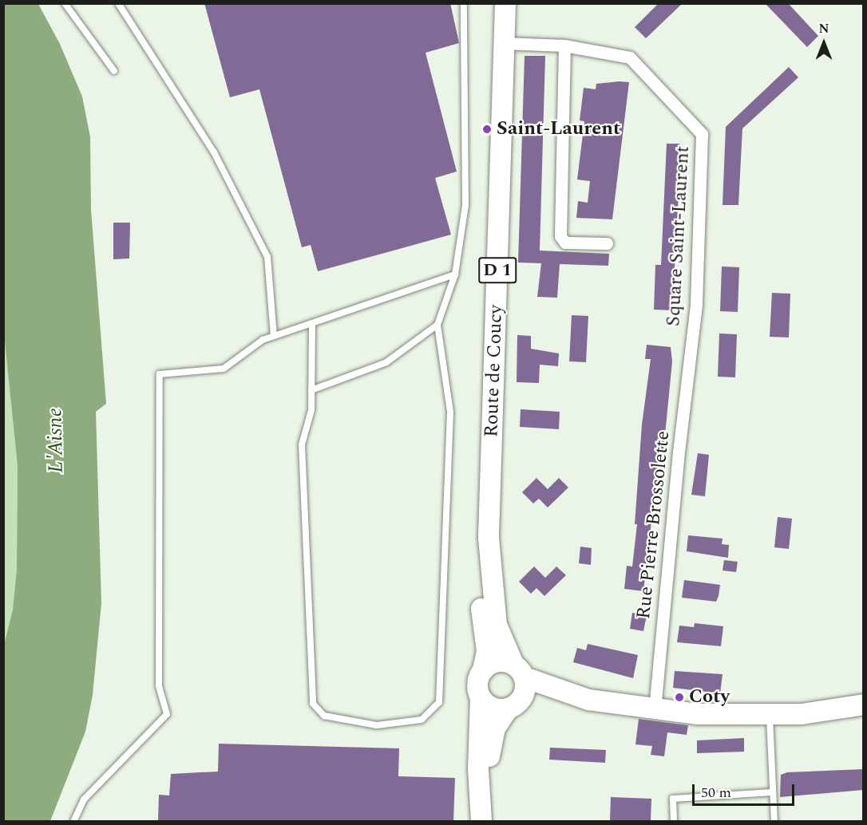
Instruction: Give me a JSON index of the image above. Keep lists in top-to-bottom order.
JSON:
{
  "streets": {
    "main road": ["D 1", "Route de Coucy"],
    "street": ["Square Saint-Laurent", "Rue Pierre Brossolette"]
  },
  "crossings": [
    ["Square Saint-Laurent", "Route de Coucy"],
    ["Square Saint-Laurent", "Rue Pierre Brossolette"]
  ],
  "water": ["L'Aisne"],
  "places": ["Saint-Laurent", "Coty"],
  "scale_bar": "50 m",
  "north": "top"
}
